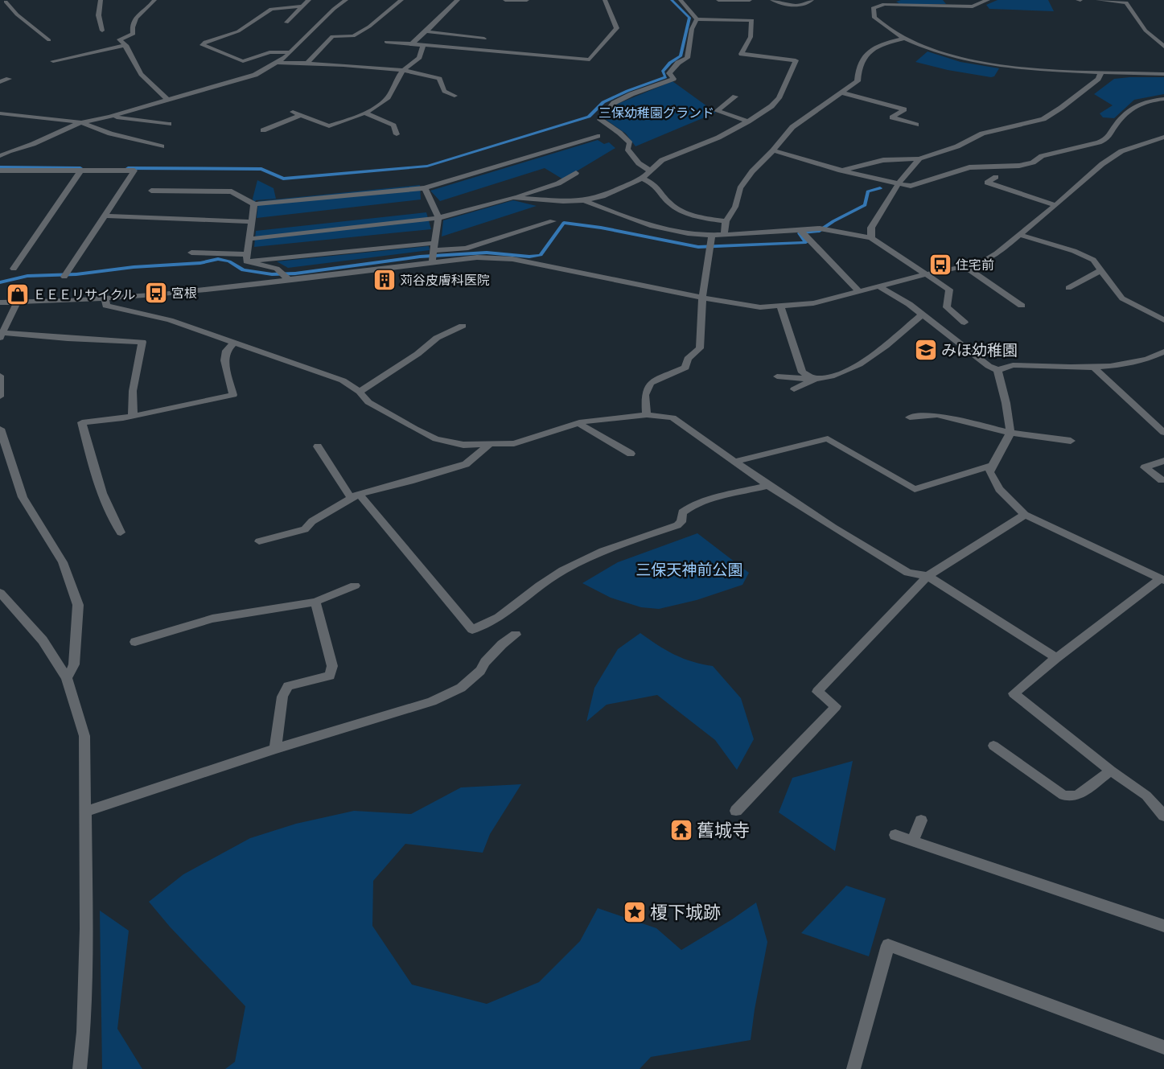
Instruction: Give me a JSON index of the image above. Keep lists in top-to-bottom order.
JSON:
{
  "parks": ["三保幼稚園グランド", "三保天神前公園"],
  "places": {
    "bus stop": ["住宅前", "宮根"],
    "building": ["苅谷皮膚科医院"],
    "shop": ["ＥＥＥリサイクル"],
    "school or university": ["みほ幼稚園"],
    "temple": ["舊城寺"],
    "place": ["榎下城跡"]
  }
}
